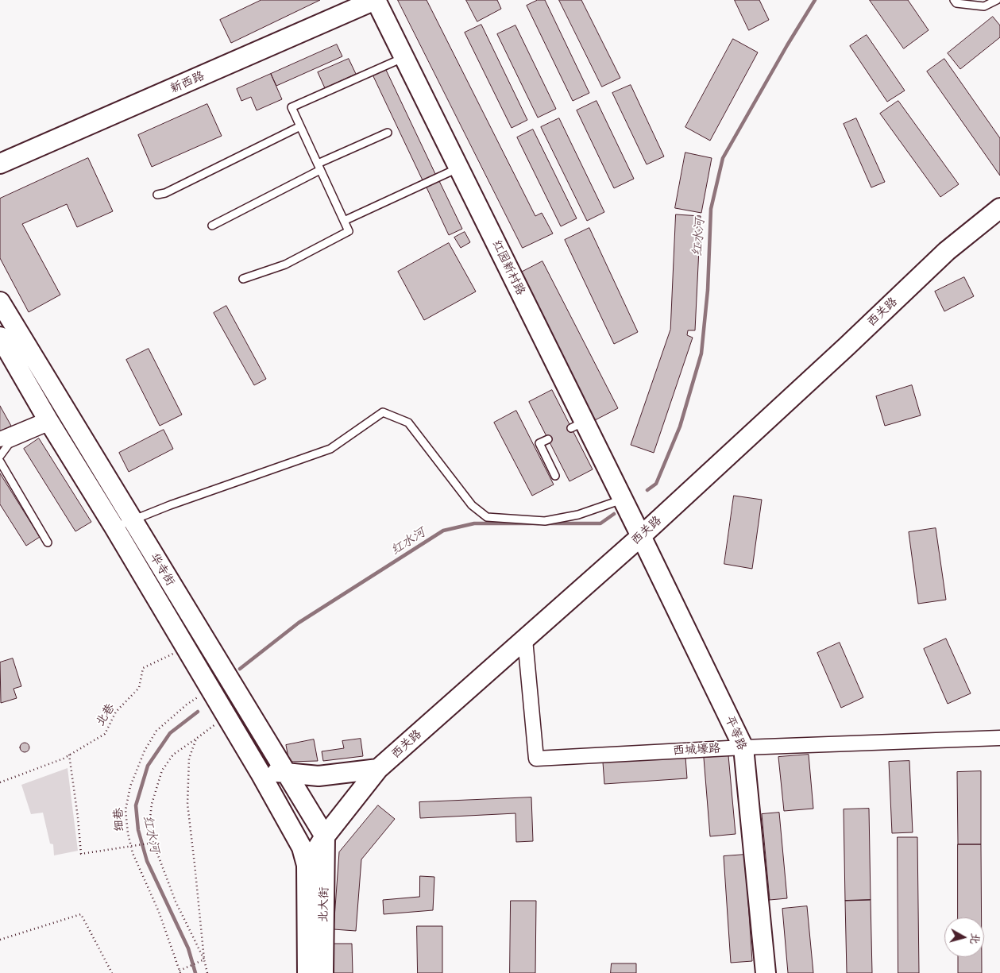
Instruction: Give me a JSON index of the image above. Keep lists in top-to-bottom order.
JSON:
{
  "streets": {
    "main road": [
      "新西路",
      "红园新村路",
      "西关路",
      "华寺街",
      "平等路",
      "北大街"
    ],
    "street": ["西城壕路"],
    "path": ["北巷", "细巷"]
  },
  "crossings": [
    ["新西路", "红园新村路"],
    ["红园新村路", "西关路"],
    ["红园新村路", "平等路"],
    ["西关路", "华寺街"],
    ["西关路", "平等路"],
    ["西关路", "西城壕路"],
    ["西关路", "北大街"],
    ["华寺街", "北巷"],
    ["华寺街", "细巷"],
    ["华寺街", "北大街"],
    ["平等路", "西城壕路"]
  ],
  "water": ["红水河"],
  "north": "right"
}
